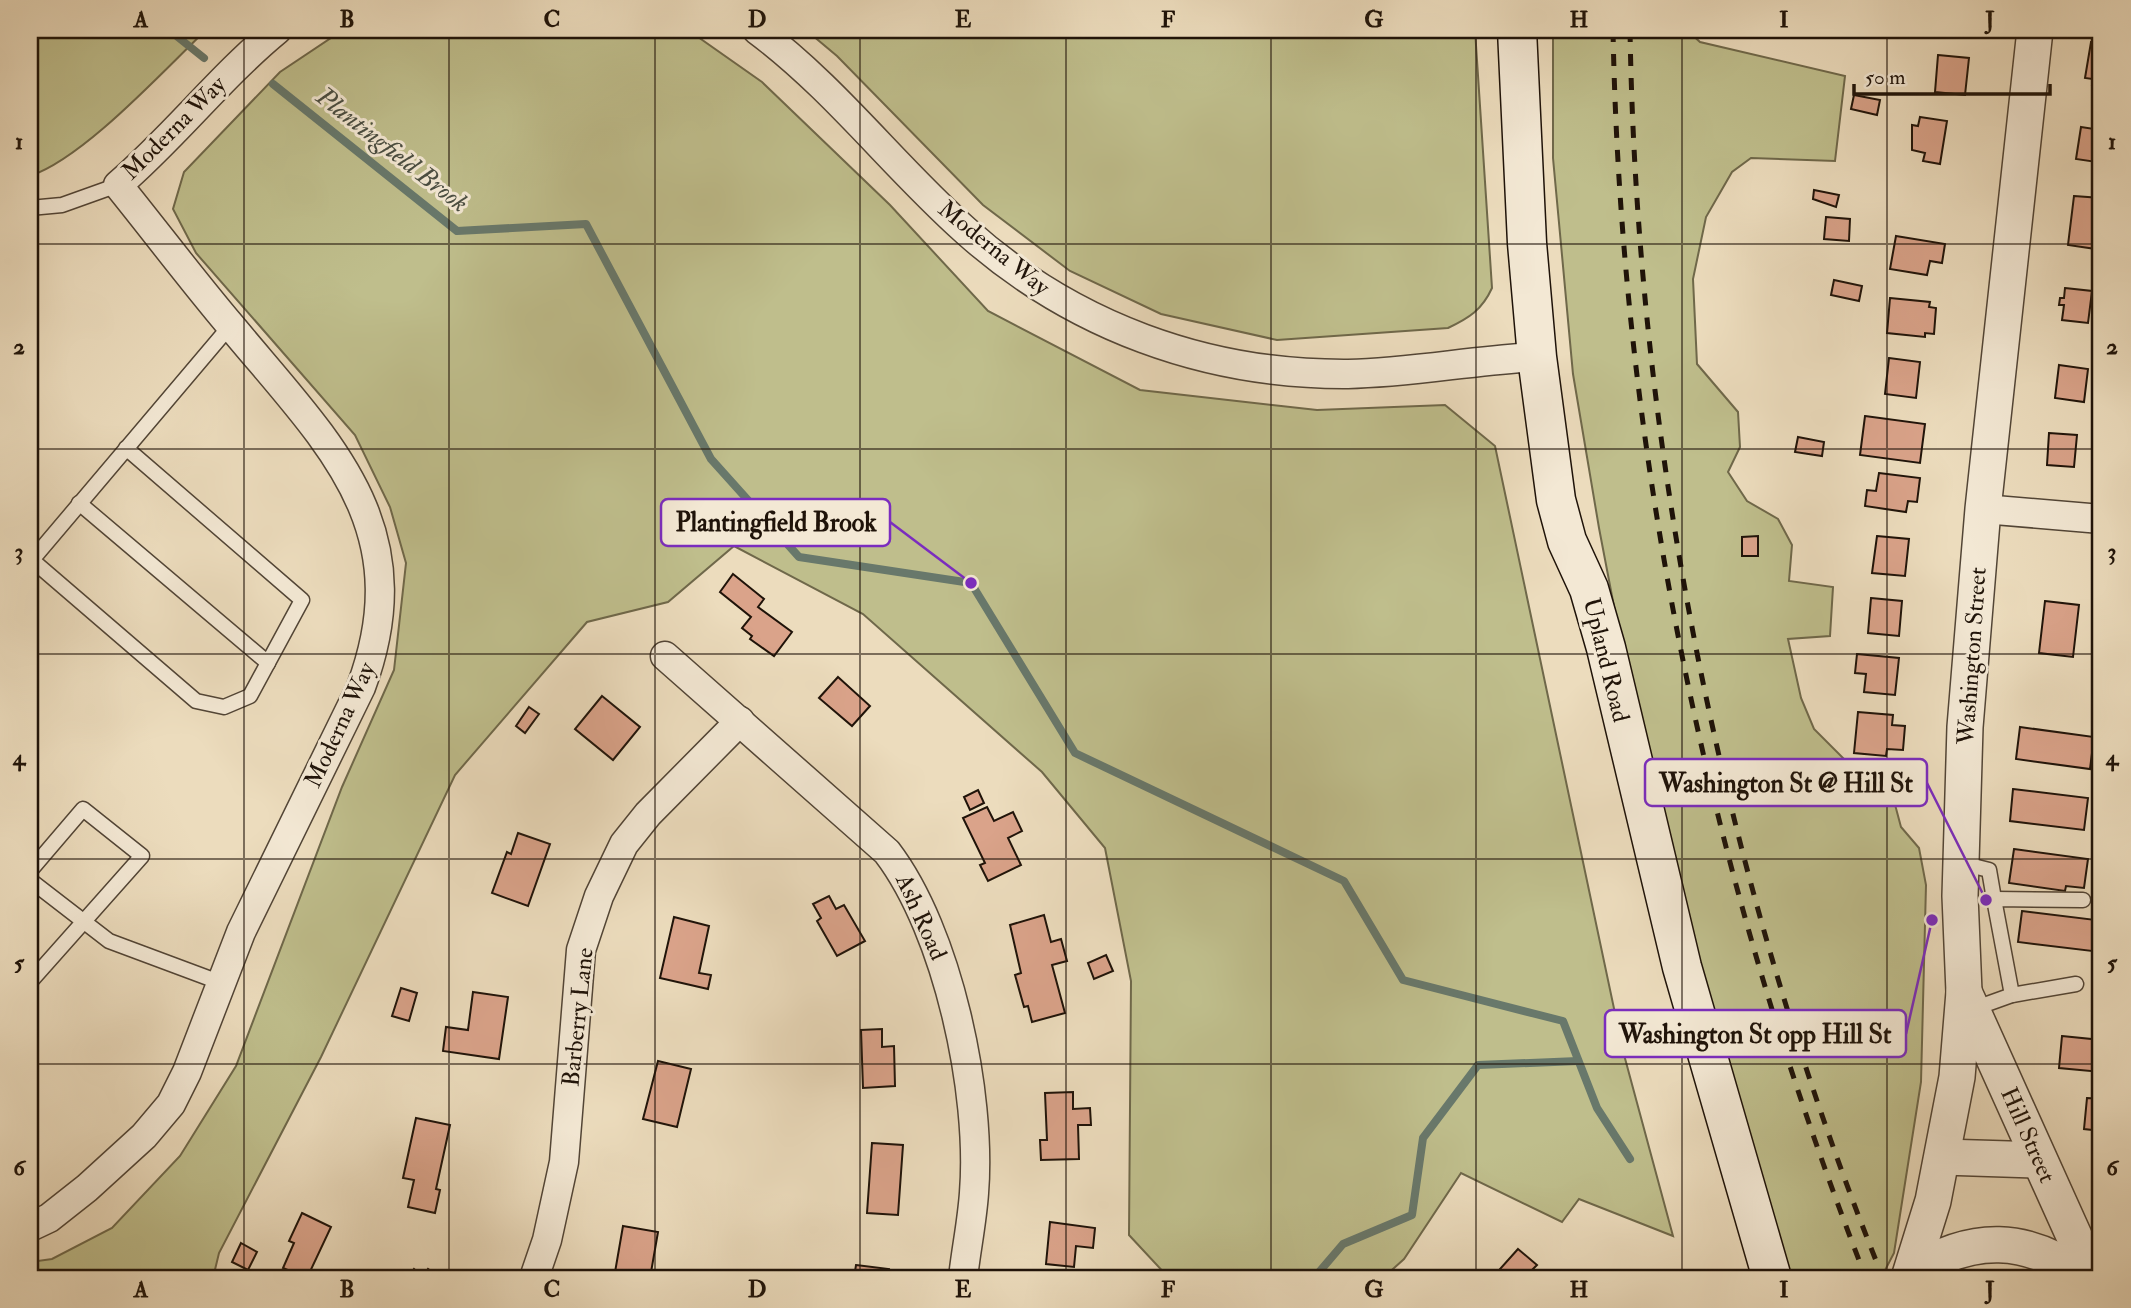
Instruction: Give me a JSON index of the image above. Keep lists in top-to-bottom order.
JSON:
{
  "streets": {
    "main road": ["Upland Road"],
    "street": [
      "Moderna Way",
      "Washington Street",
      "Ash Road",
      "Barberry Lane",
      "Hill Street"
    ]
  },
  "crossings": [
    ["Moderna Way", "Upland Road"],
    ["Washington Street", "Hill Street"],
    ["Ash Road", "Barberry Lane"]
  ],
  "water": ["Plantingfield Brook"],
  "places": ["Plantingfield Brook", "Washington St @ Hill St", "Washington St opp Hill St"],
  "scale_bar": "50 m",
  "grid": {
    "columns": [
      "A",
      "B",
      "C",
      "D",
      "E",
      "F",
      "G",
      "H",
      "I",
      "J"
    ],
    "rows": [
      "1",
      "2",
      "3",
      "4",
      "5",
      "6"
    ]
  }
}
